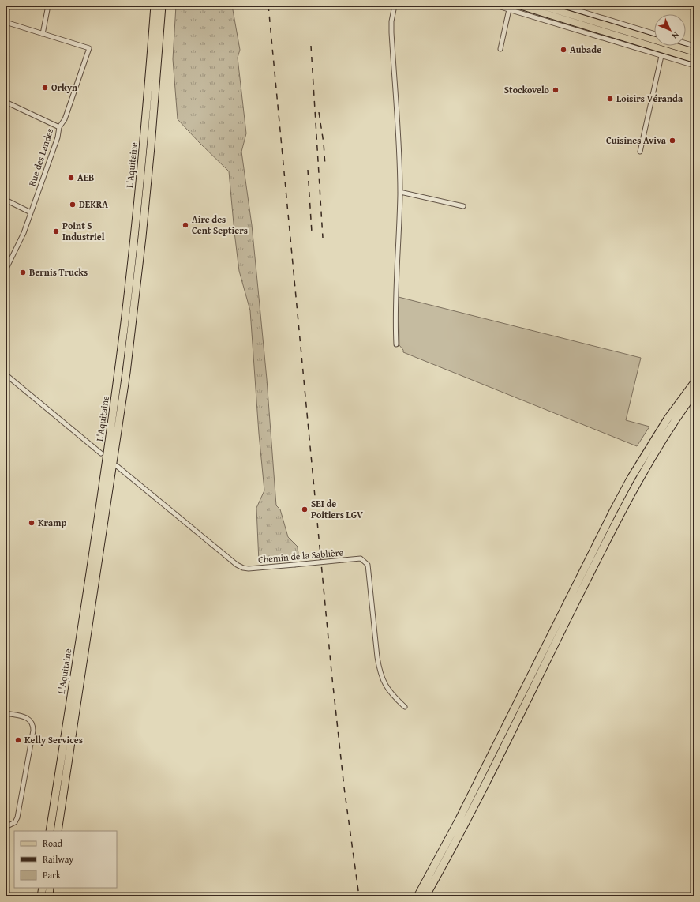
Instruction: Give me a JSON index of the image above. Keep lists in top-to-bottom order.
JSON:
{
  "streets": {
    "highway": ["L'Aquitaine"],
    "street": ["Rue des Landes", "Chemin de la Sablière"]
  },
  "places": [
    "Aubade",
    "Orkyn",
    "Stockovelo",
    "Loisirs Véranda",
    "Cuisines Aviva",
    "AEB",
    "DEKRA",
    "Aire des Cent Septiers",
    "Point S Industriel",
    "Bernis Trucks",
    "SEI de Poitiers LGV",
    "Kramp",
    "Kelly Services"
  ],
  "legend": ["Road", "Railway", "Park"],
  "north": "bottom right"
}
